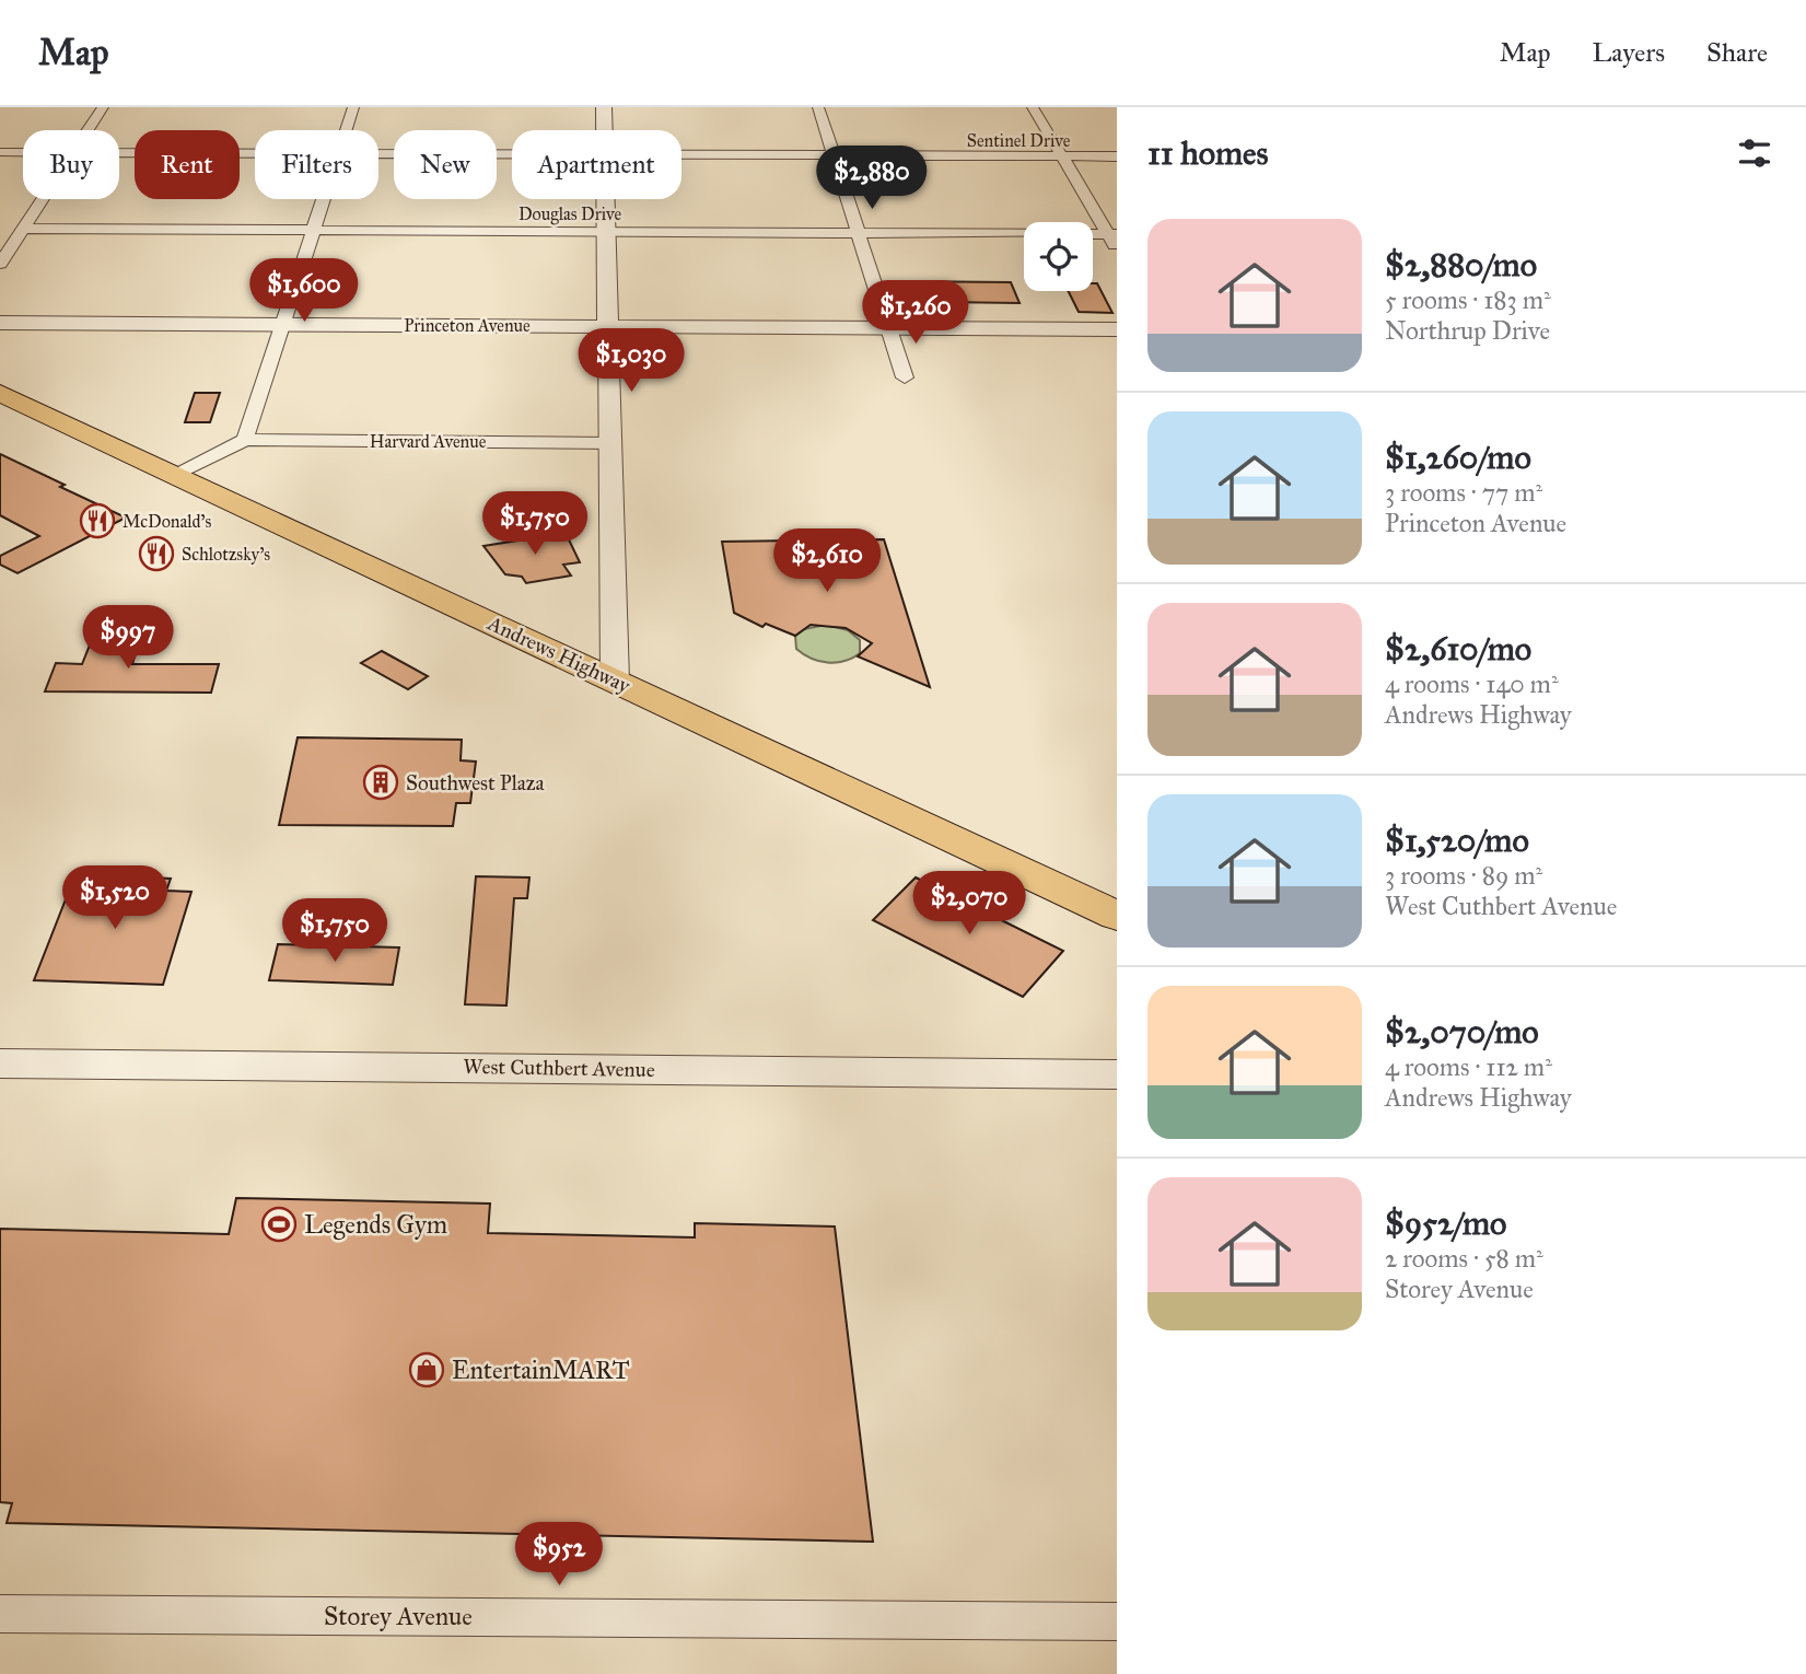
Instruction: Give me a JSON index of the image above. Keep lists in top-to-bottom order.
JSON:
{
  "streets": {
    "main road": ["Andrews Highway"],
    "street": [
      "Sentinel Drive",
      "Douglas Drive",
      "Princeton Avenue",
      "Harvard Avenue",
      "West Cuthbert Avenue",
      "Storey Avenue"
    ]
  },
  "places": {
    "restaurant": ["McDonald's", "Schlotzsky's"],
    "building": ["Southwest Plaza"],
    "sports": ["Legends Gym"],
    "shop": ["EntertainMART"]
  },
  "page": {
    "header": "Map",
    "nav": ["Map", "Layers", "Share"],
    "heading": "11 homes",
    "chip": [
      "Buy",
      "Rent",
      "Filters",
      "New",
      "Apartment"
    ],
    "price": [
      "$2,880",
      "$1,600",
      "$1,260",
      "$1,030",
      "$1,750",
      "$2,610",
      "$997",
      "$1,520",
      "$2,070",
      "$1,750",
      "$952"
    ],
    "list": [
      {
        "name": "$2,880/mo",
        "note": "5 rooms · 183 m² · Northrup Drive"
      },
      {
        "name": "$1,260/mo",
        "note": "3 rooms · 77 m² · Princeton Avenue"
      },
      {
        "name": "$2,610/mo",
        "note": "4 rooms · 140 m² · Andrews Highway"
      },
      {
        "name": "$1,520/mo",
        "note": "3 rooms · 89 m² · West Cuthbert Avenue"
      },
      {
        "name": "$2,070/mo",
        "note": "4 rooms · 112 m² · Andrews Highway"
      },
      {
        "name": "$952/mo",
        "note": "2 rooms · 58 m² · Storey Avenue"
      }
    ]
  }
}
